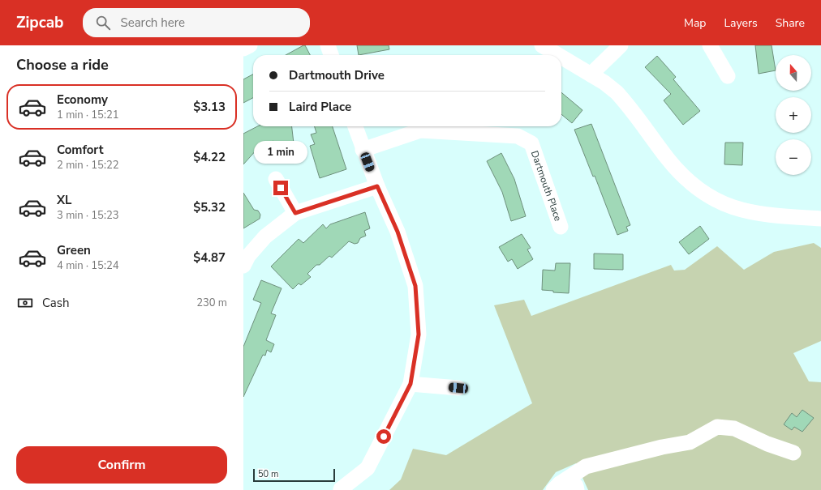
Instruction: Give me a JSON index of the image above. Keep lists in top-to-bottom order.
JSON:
{
  "streets": {
    "street": ["Dartmouth Place"]
  },
  "scale_bar": "50 m",
  "north": "top",
  "page": {
    "header": "Zipcab",
    "search": "Search here",
    "nav": ["Map", "Layers", "Share"],
    "heading": "Choose a ride",
    "map_buttons": ["+", "−"],
    "banner": ["Dartmouth Drive", "Laird Place"],
    "list": [
      {
        "name": "Economy",
        "note": "1 min · 15:21",
        "value": "$3.13"
      },
      {
        "name": "Comfort",
        "note": "2 min · 15:22",
        "value": "$4.22"
      },
      {
        "name": "XL",
        "note": "3 min · 15:23",
        "value": "$5.32"
      },
      {
        "name": "Green",
        "note": "4 min · 15:24",
        "value": "$4.87"
      }
    ],
    "bubble": "1 min",
    "pay": ["Cash", "230 m"],
    "buttons": "Confirm",
    "scale": "50 m"
  }
}
